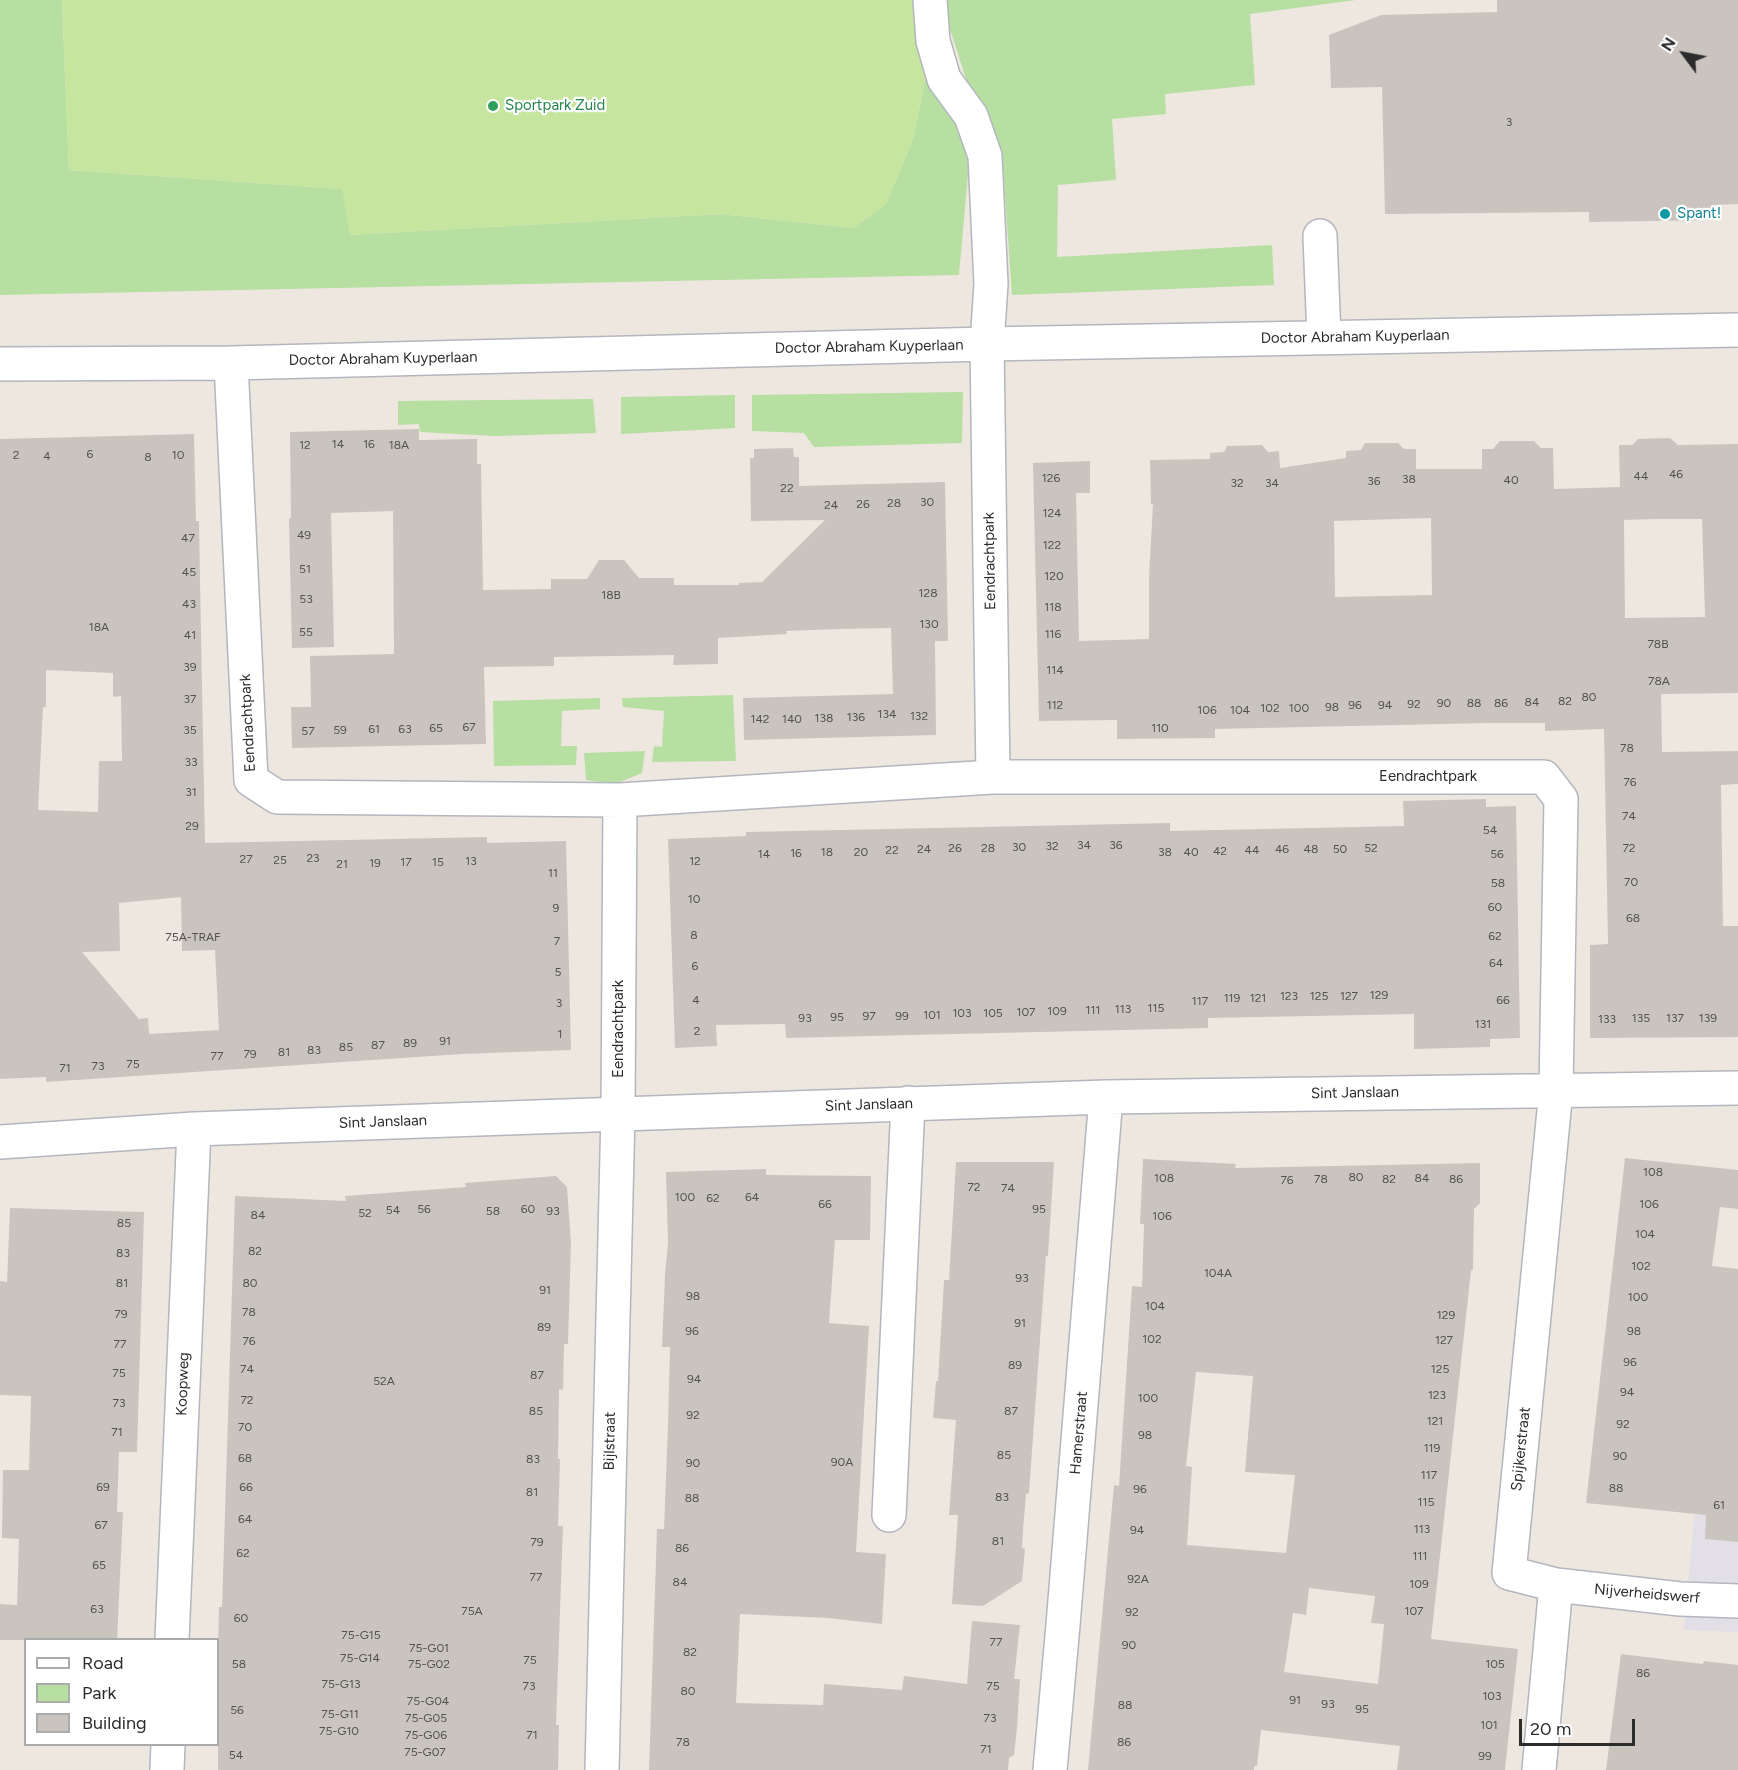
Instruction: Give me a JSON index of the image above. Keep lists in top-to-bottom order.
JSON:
{
  "streets": {
    "street": [
      "Doctor Abraham Kuyperlaan",
      "Eendrachtpark",
      "Sint Janslaan",
      "Koopweg",
      "Hamerstraat",
      "Bijlstraat",
      "Spijkerstraat",
      "Nijverheidswerf"
    ]
  },
  "crossings": [
    ["Doctor Abraham Kuyperlaan", "Eendrachtpark"],
    ["Eendrachtpark", "Sint Janslaan"],
    ["Eendrachtpark", "Bijlstraat"],
    ["Eendrachtpark", "Spijkerstraat"],
    ["Sint Janslaan", "Koopweg"],
    ["Sint Janslaan", "Hamerstraat"],
    ["Sint Janslaan", "Bijlstraat"],
    ["Sint Janslaan", "Spijkerstraat"],
    ["Spijkerstraat", "Nijverheidswerf"]
  ],
  "places": ["Sportpark Zuid", "Spant!"],
  "house_numbers": [
    "3",
    "14",
    "16",
    "12",
    "18A",
    "6",
    "2",
    "10",
    "4",
    "8",
    "46",
    "44",
    "126",
    "38",
    "40",
    "36",
    "32",
    "34",
    "22",
    "30",
    "28",
    "26",
    "24",
    "124",
    "49",
    "47",
    "122",
    "51",
    "45",
    "120",
    "128",
    "18B",
    "53",
    "43",
    "118",
    "130",
    "18A",
    "55",
    "116",
    "41",
    "78B",
    "39",
    "114",
    "78A",
    "80",
    "37",
    "82",
    "84",
    "90",
    "88",
    "86",
    "92",
    "112",
    "96",
    "94",
    "98",
    "102",
    "100",
    "106",
    "104",
    "134",
    "132",
    "136",
    "138",
    "142",
    "140",
    "67",
    "65",
    "110",
    "61",
    "63",
    "35",
    "59",
    "57",
    "78",
    "33",
    "76",
    "31",
    "74",
    "29",
    "54",
    "34",
    "36",
    "32",
    "30",
    "26",
    "28",
    "52",
    "72",
    "24",
    "46",
    "48",
    "50",
    "22",
    "44",
    "42",
    "18",
    "20",
    "38",
    "40",
    "16",
    "14",
    "56",
    "23",
    "27",
    "25",
    "13",
    "12",
    "17",
    "15",
    "19",
    "21",
    "11",
    "70",
    "58",
    "10",
    "60",
    "9",
    "68",
    "8",
    "62",
    "75A-TRAF",
    "7",
    "64",
    "6",
    "5",
    "129",
    "123",
    "125",
    "127",
    "119",
    "121",
    "4",
    "66",
    "117",
    "3",
    "115",
    "113",
    "111",
    "109",
    "107",
    "103",
    "105",
    "101",
    "97",
    "99",
    "95",
    "93",
    "135",
    "137",
    "139",
    "133",
    "131",
    "2",
    "1",
    "91",
    "89",
    "87",
    "85",
    "83",
    "81",
    "79",
    "77",
    "75",
    "73",
    "71",
    "108",
    "80",
    "108",
    "84",
    "78",
    "82",
    "86",
    "76",
    "72",
    "74",
    "100",
    "64",
    "62",
    "66",
    "106",
    "56",
    "60",
    "95",
    "54",
    "58",
    "93",
    "52",
    "84",
    "106",
    "85",
    "104",
    "82",
    "83",
    "102",
    "104A",
    "93",
    "81",
    "80",
    "91",
    "98",
    "100",
    "104",
    "78",
    "79",
    "129",
    "91",
    "89",
    "96",
    "98",
    "102",
    "127",
    "76",
    "77",
    "96",
    "89",
    "74",
    "125",
    "75",
    "87",
    "94",
    "52A",
    "94",
    "123",
    "100",
    "72",
    "73",
    "85",
    "87",
    "92",
    "121",
    "92",
    "70",
    "71",
    "98",
    "119",
    "85",
    "90",
    "68",
    "83",
    "90A",
    "90",
    "117",
    "69",
    "66",
    "88",
    "96",
    "81",
    "83",
    "88",
    "115",
    "61",
    "64",
    "67",
    "113",
    "94",
    "81",
    "79",
    "86",
    "62",
    "111",
    "65",
    "77",
    "92A",
    "84",
    "109",
    "63",
    "75A",
    "107",
    "92",
    "60",
    "75-G15",
    "77",
    "90",
    "75-G01",
    "82",
    "75-G14",
    "75",
    "58",
    "75-G02",
    "105",
    "86",
    "75-G13",
    "73",
    "75",
    "80",
    "103",
    "91",
    "75-G04",
    "93",
    "88",
    "95",
    "56",
    "75-G11",
    "75-G05",
    "73",
    "101",
    "75-G10",
    "75-G06",
    "71",
    "78",
    "86",
    "71",
    "75-G07",
    "54",
    "99"
  ],
  "legend": ["Road", "Park", "Building"],
  "scale_bar": "20 m",
  "north": "top left"
}
